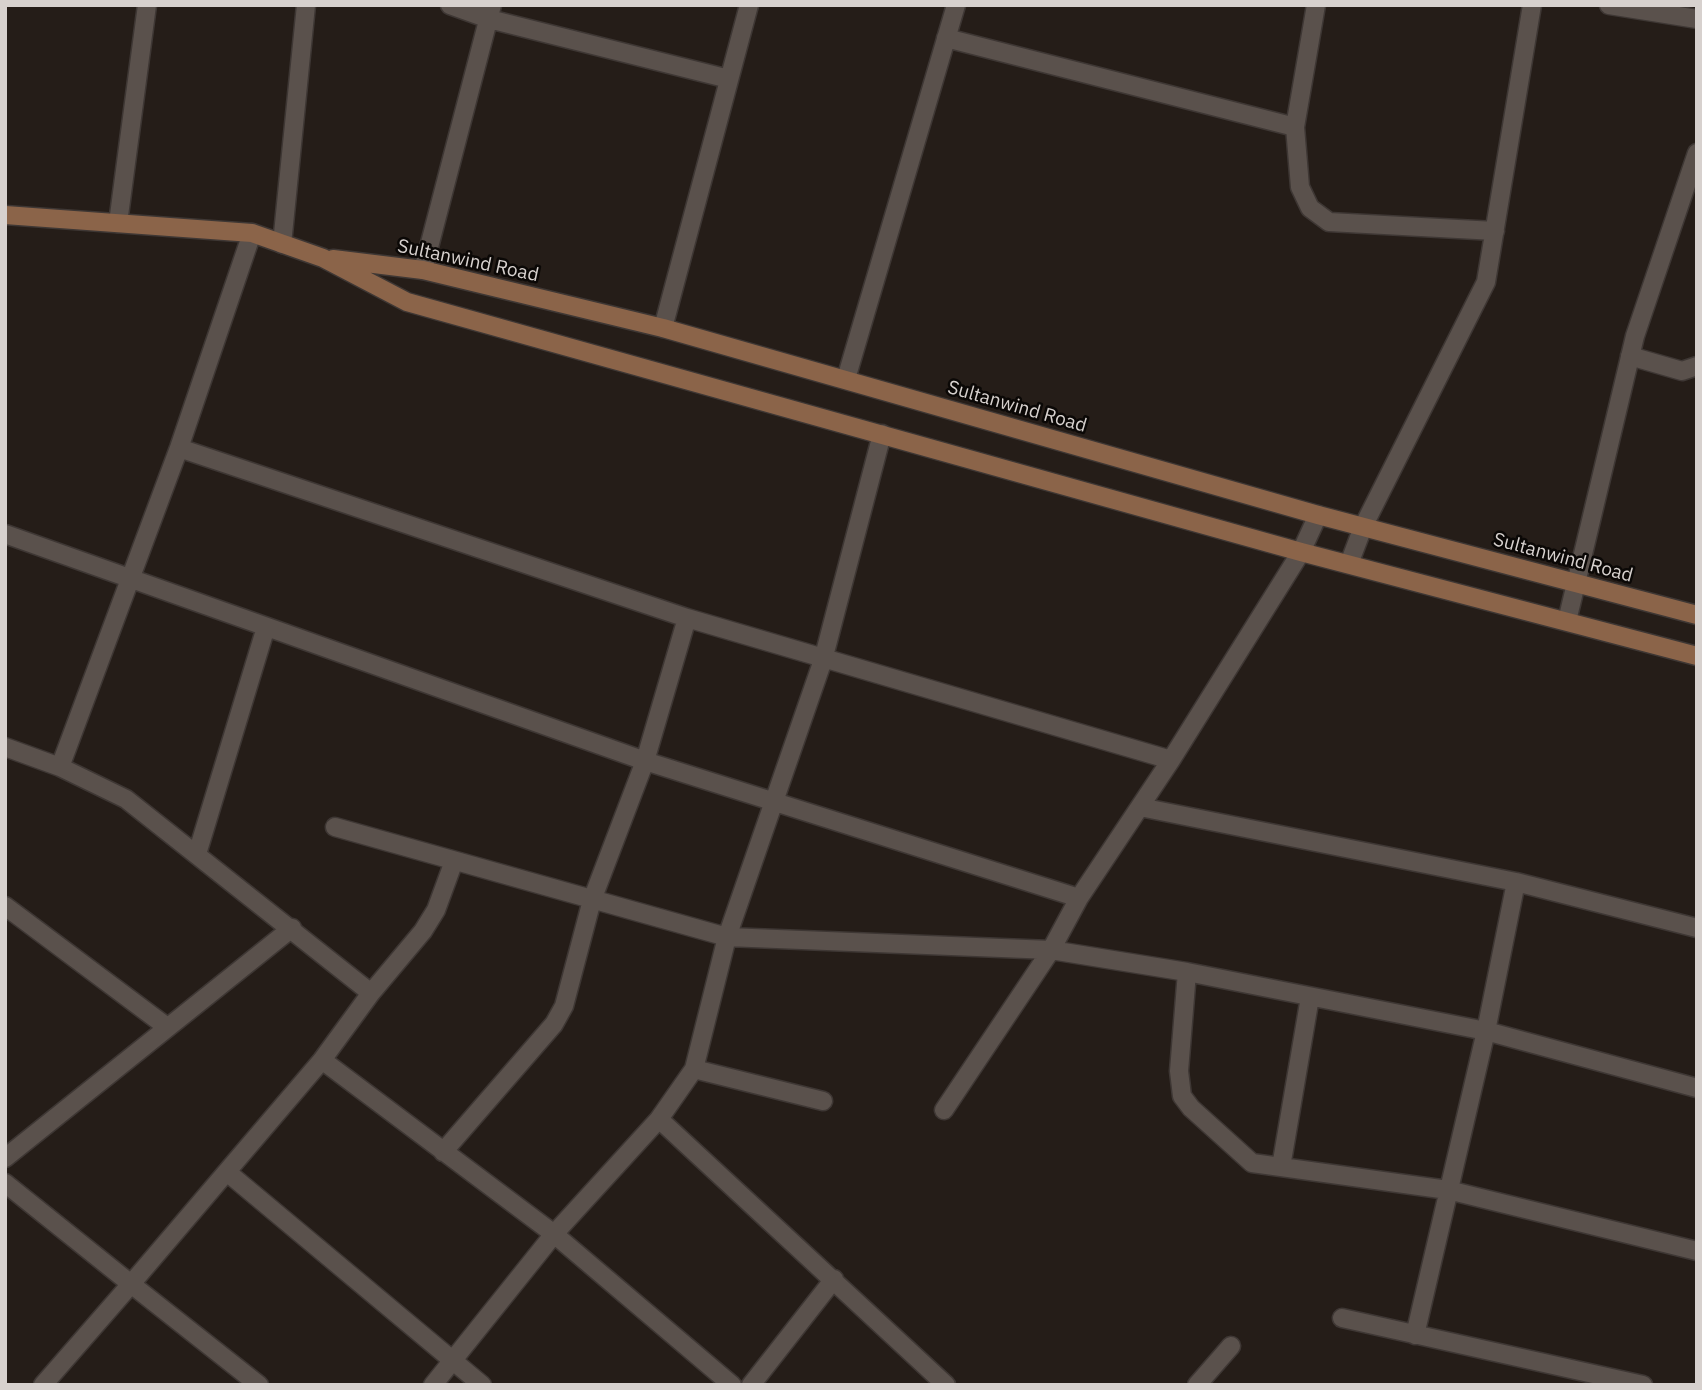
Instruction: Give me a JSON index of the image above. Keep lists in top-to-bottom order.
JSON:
{
  "streets": {
    "main road": ["Sultanwind Road"]
  }
}
